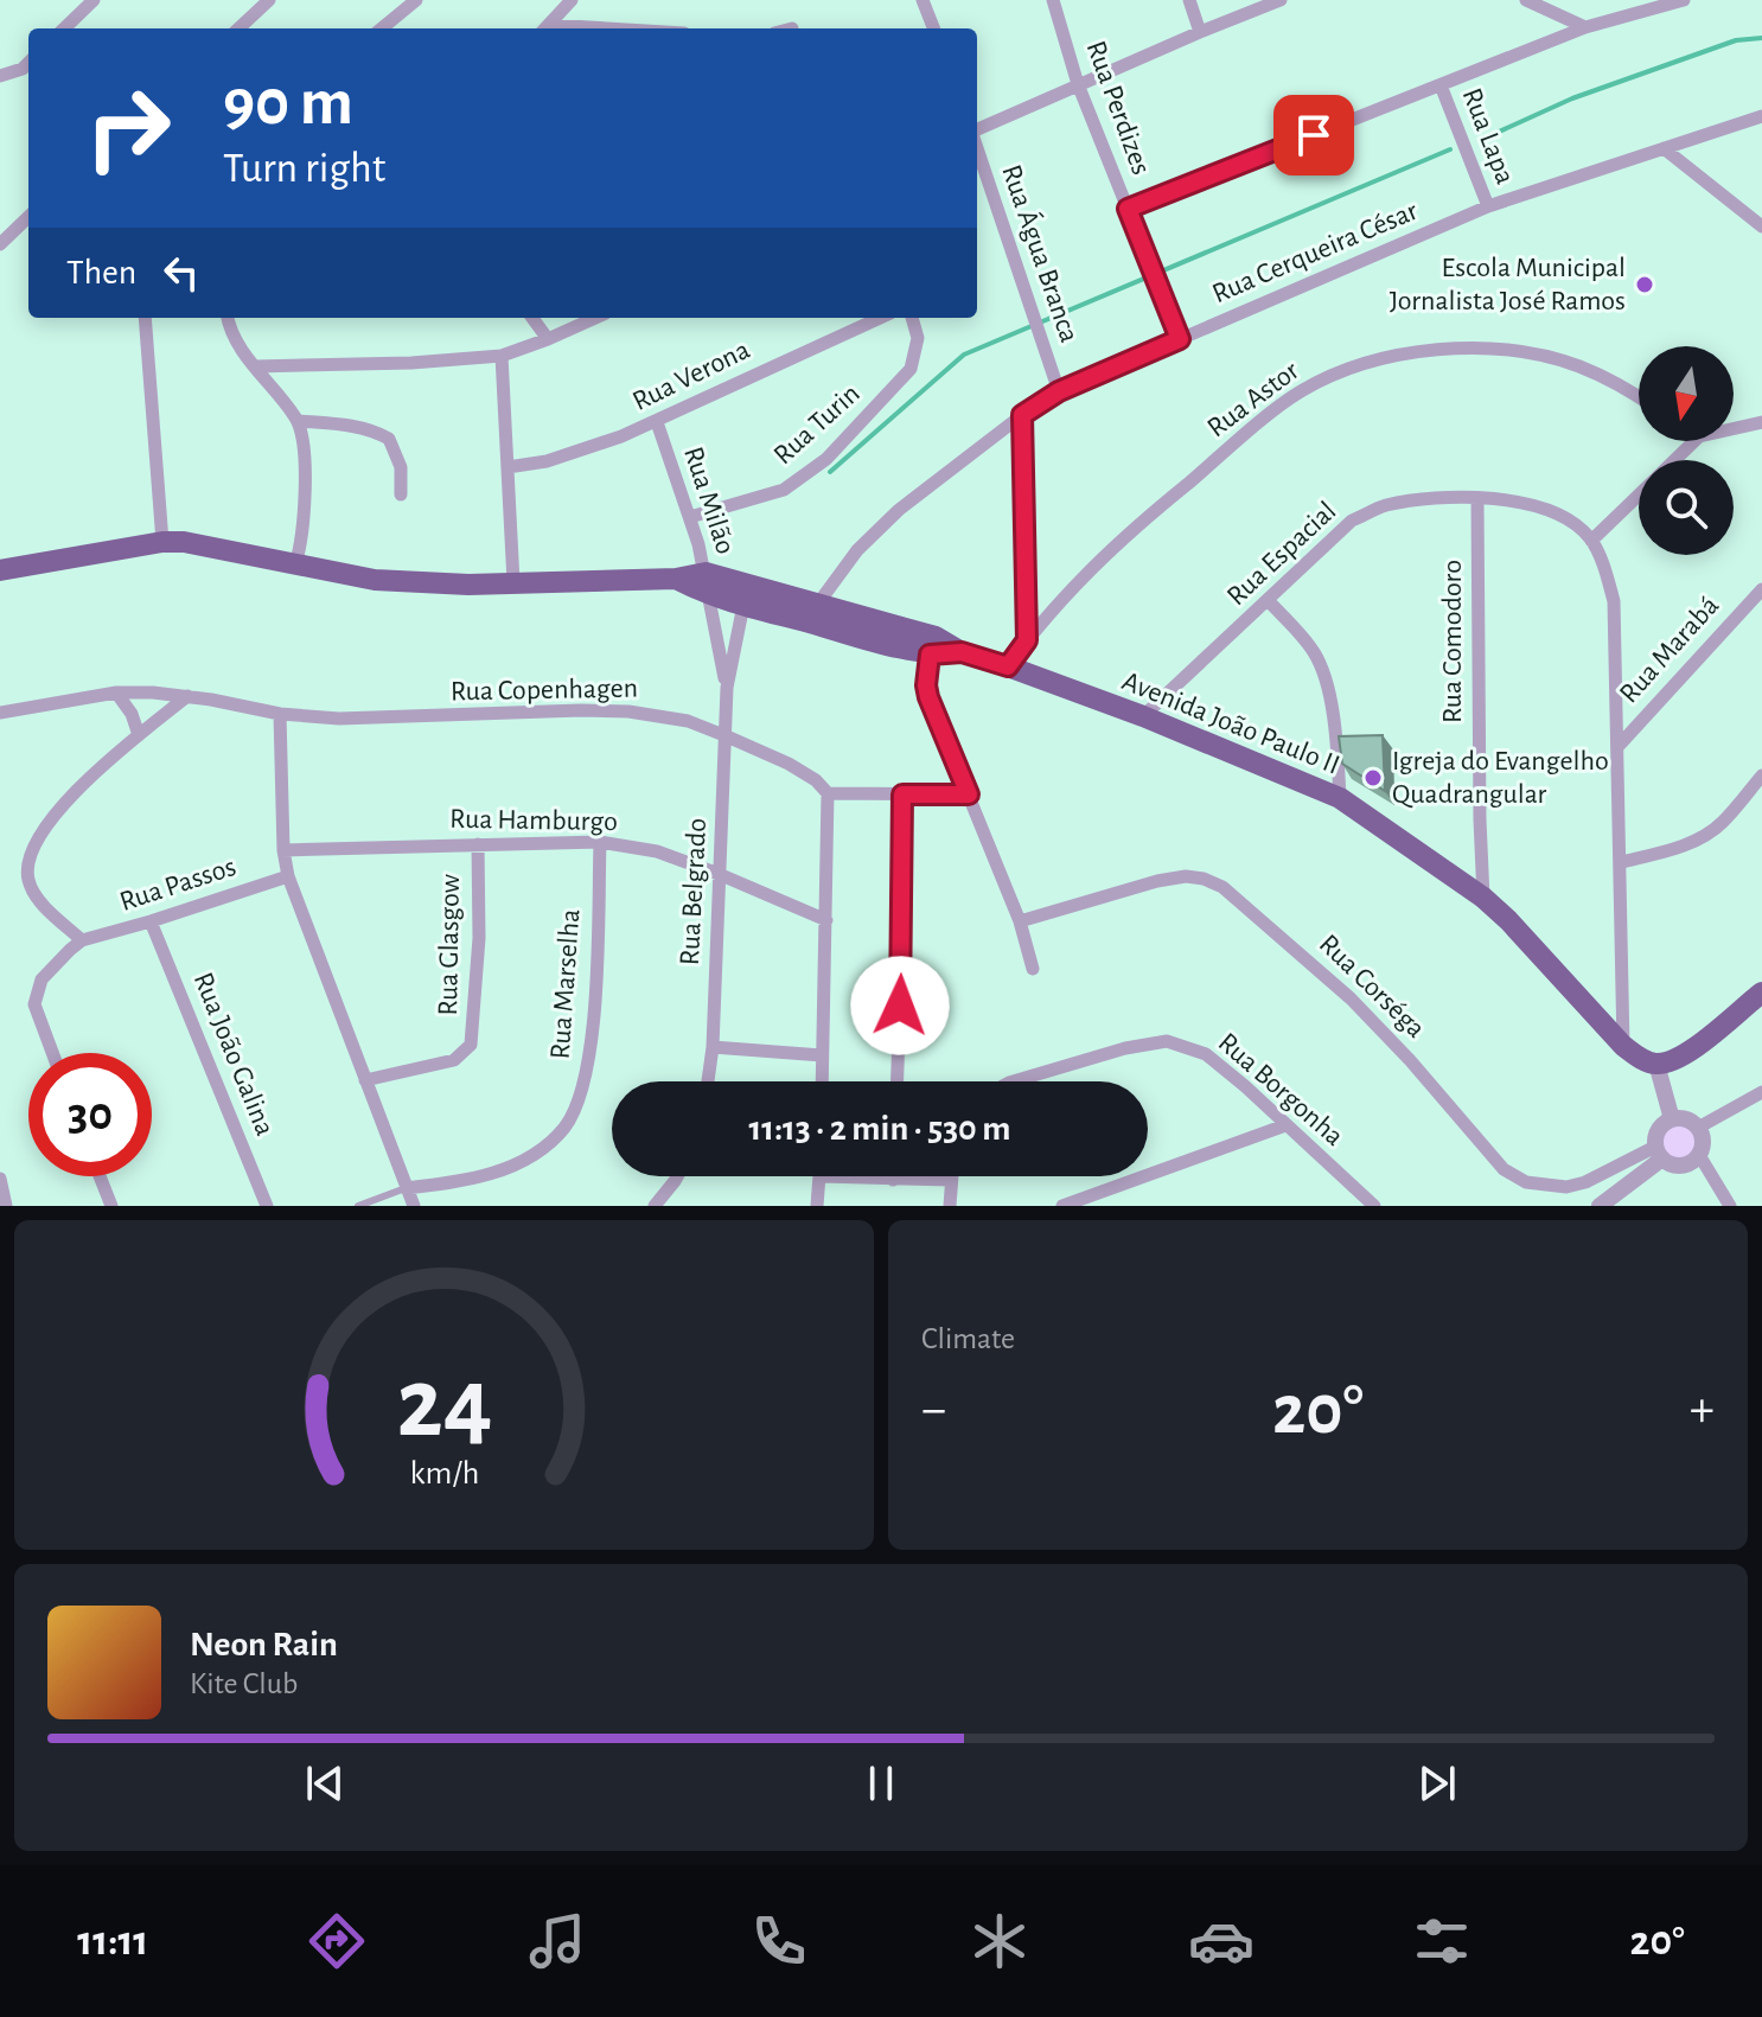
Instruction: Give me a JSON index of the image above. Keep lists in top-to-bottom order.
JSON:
{
  "streets": {
    "main road": ["Avenida João Paulo II"],
    "street": [
      "Rua Perdizes",
      "Rua Lapa",
      "Rua Cerqueira César",
      "Rua Água Branca",
      "Rua Verona",
      "Rua Astor",
      "Rua Turin",
      "Rua Milão",
      "Rua Espacial",
      "Rua Comodoro",
      "Rua Marabá",
      "Rua Copenhagen",
      "Rua Hamburgo",
      "Rua Passos",
      "Rua Belgrado",
      "Rua Glasgow",
      "Rua Marselha",
      "Rua Corséga",
      "Rua João Galina",
      "Rua Borgonha"
    ]
  },
  "crossings": [
    ["Rua Perdizes", "Rua Cerqueira César"],
    ["Rua Lapa", "Rua Cerqueira César"],
    ["Rua Cerqueira César", "Rua Água Branca"],
    ["Rua Cerqueira César", "Avenida João Paulo II"],
    ["Rua Verona", "Rua Milão"],
    ["Rua Astor", "Avenida João Paulo II"],
    ["Rua Turin", "Rua Milão"],
    ["Rua Milão", "Avenida João Paulo II"],
    ["Rua Milão", "Rua Belgrado"],
    ["Rua Espacial", "Rua Comodoro"],
    ["Rua Espacial", "Avenida João Paulo II"],
    ["Rua Comodoro", "Avenida João Paulo II"],
    ["Rua Copenhagen", "Rua Belgrado"],
    ["Avenida João Paulo II", "Rua Belgrado"],
    ["Rua Hamburgo", "Rua Belgrado"],
    ["Rua Hamburgo", "Rua Glasgow"],
    ["Rua Hamburgo", "Rua Marselha"],
    ["Rua Passos", "Rua João Galina"]
  ],
  "places": ["Escola Municipal Jornalista José Ramos", "Igreja do Evangelho Quadrangular"],
  "north": "bottom",
  "page": {
    "turn": ["90 m", "Turn right"],
    "then": "Then",
    "limit": "30",
    "trip": "11:13 · 2 min · 530 m",
    "tile": "Climate",
    "heat": ["−", "20°", "+"],
    "song": ["Neon Rain", "Kite Club"],
    "tabs": ["11:11", "20°"],
    "gauge": ["24", "km/h"]
  }
}
